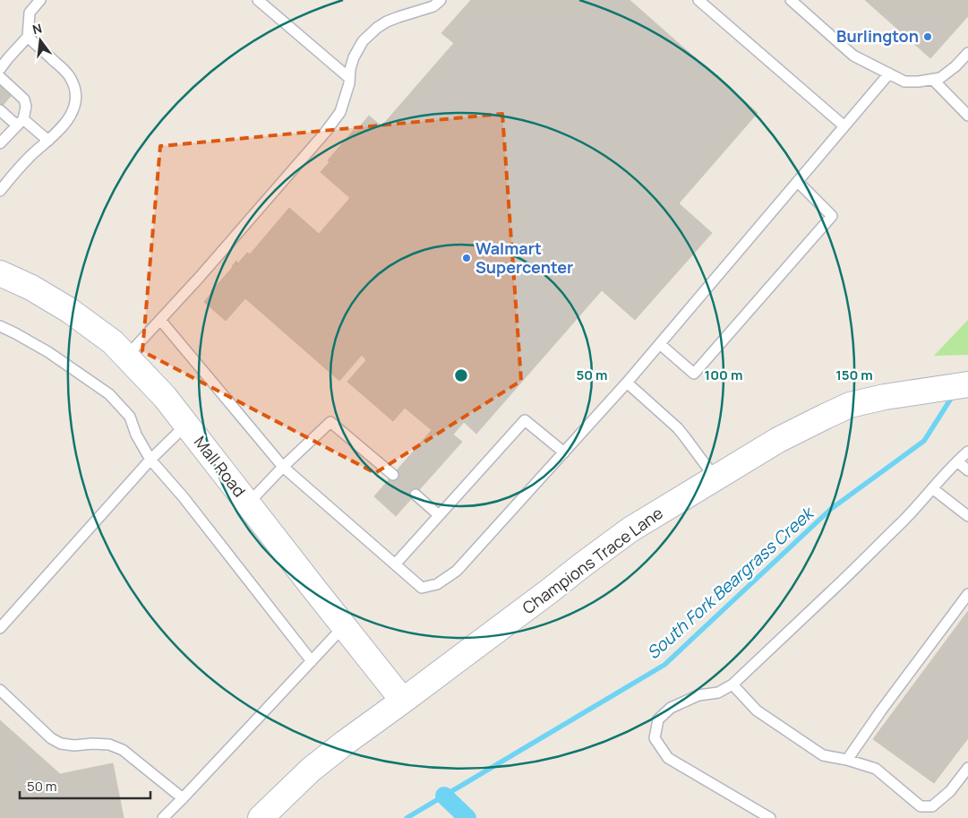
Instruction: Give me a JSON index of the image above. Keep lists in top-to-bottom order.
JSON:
{
  "streets": {
    "street": ["Mall Road", "Champions Trace Lane"]
  },
  "crossings": [
    ["Mall Road", "Champions Trace Lane"]
  ],
  "water": ["South Fork Beargrass Creek"],
  "places": ["Burlington", "Walmart Supercenter"],
  "scale_bar": "50 m",
  "north": "top",
  "rings": ["50 m", "100 m", "150 m"]
}
